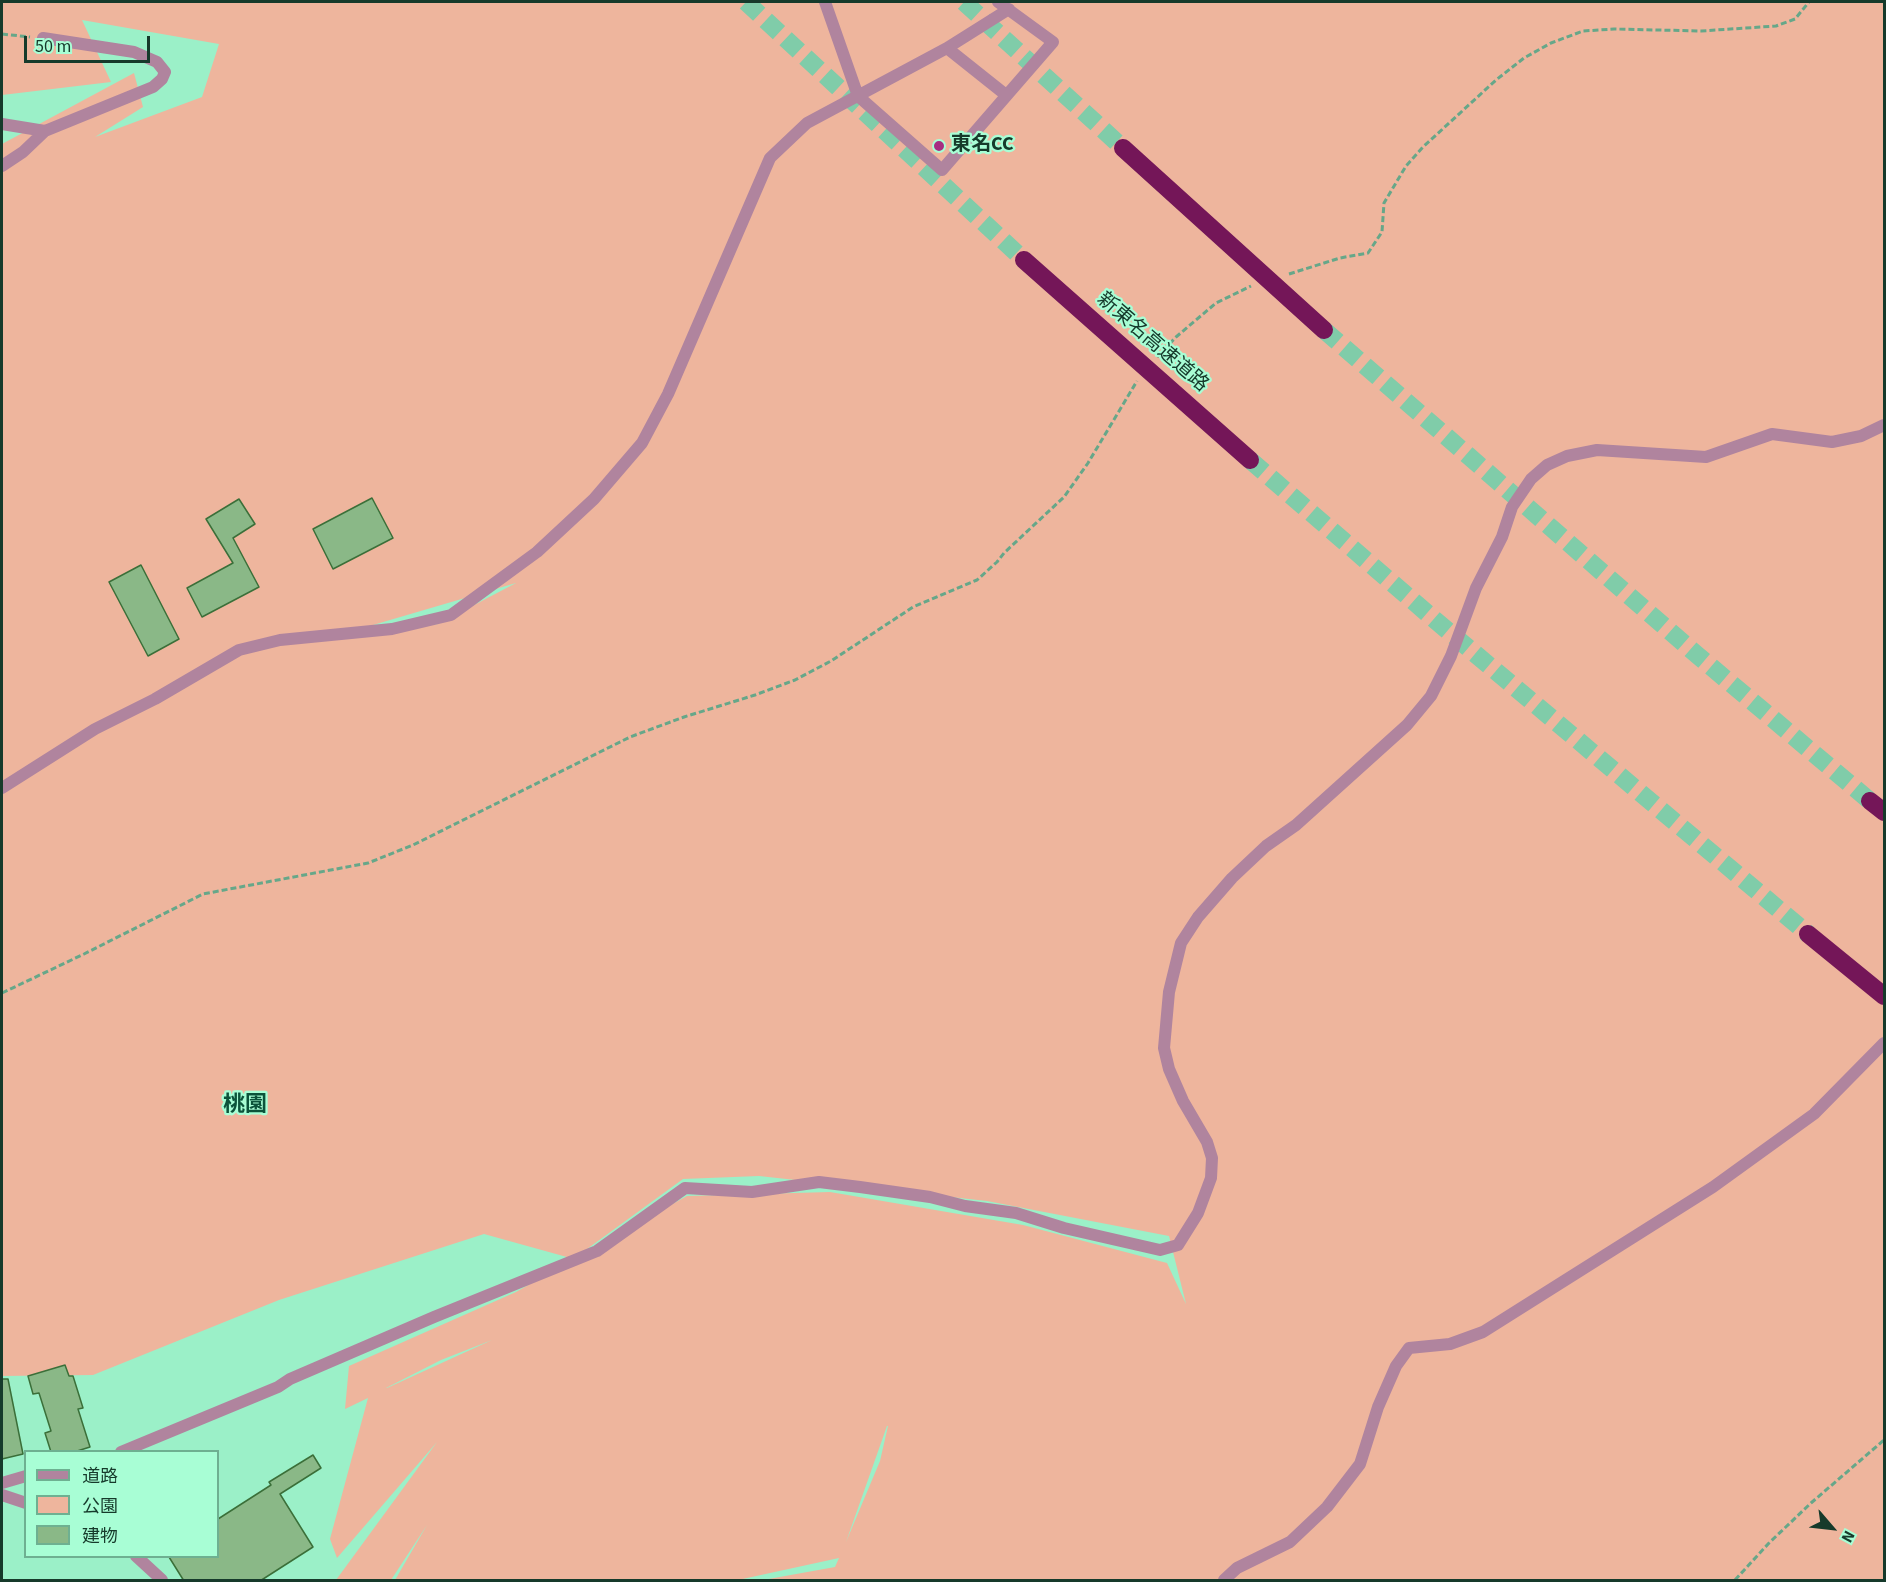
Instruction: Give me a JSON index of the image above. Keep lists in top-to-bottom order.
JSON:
{
  "streets": {
    "highway": ["新東名高速道路"]
  },
  "districts": ["桃園"],
  "places": ["東名CC"],
  "legend": ["道路", "公園", "建物"],
  "scale_bar": "50 m",
  "north": "bottom right"
}
